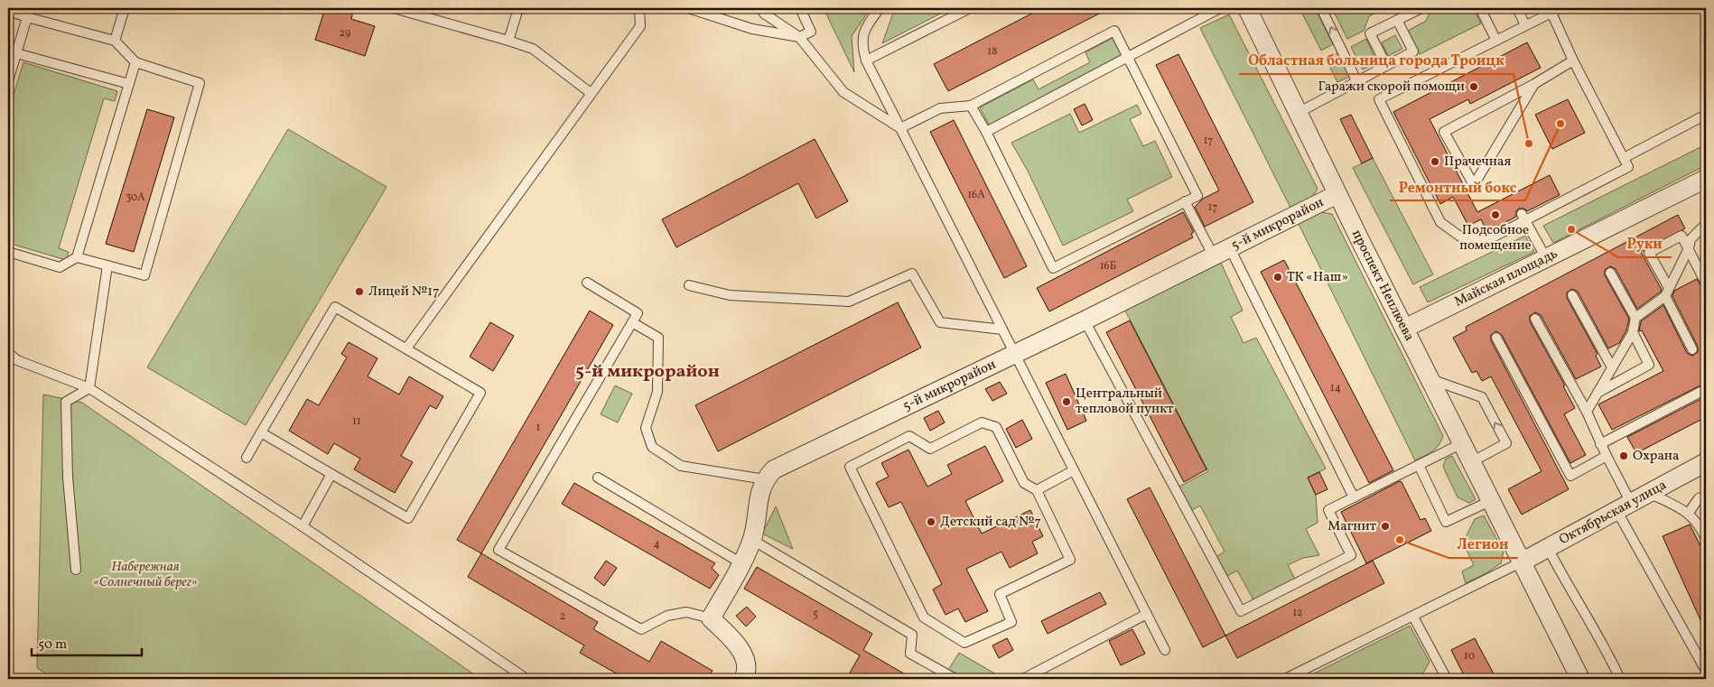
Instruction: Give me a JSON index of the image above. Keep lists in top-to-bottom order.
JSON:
{
  "streets": {
    "street": [
      "5-й микрорайон",
      "Майская площадь",
      "проспект Неплюева",
      "Октябрьская улица"
    ]
  },
  "crossings": [
    ["5-й микрорайон", "проспект Неплюева"],
    ["Майская площадь", "проспект Неплюева"],
    ["проспект Неплюева", "Октябрьская улица"]
  ],
  "districts": ["5-й микрорайон"],
  "parks": ["Набережная «Солнечный берег»"],
  "places": [
    "Гаражи скорой помощи",
    "Ремонтный бокс",
    "Областная больница города Троицк",
    "Прачечная",
    "Подсобное помещение",
    "Руки",
    "ТК «Наш»",
    "Лицей №17",
    "Центральный тепловой пункт",
    "Охрана",
    "Детский сад №7",
    "Магнит",
    "Легион"
  ],
  "house_numbers": [
    "29",
    "18",
    "17",
    "16А",
    "30А",
    "17",
    "16Б",
    "14",
    "11",
    "1",
    "4",
    "12",
    "5",
    "2",
    "10"
  ],
  "scale_bar": "50 m"
}
